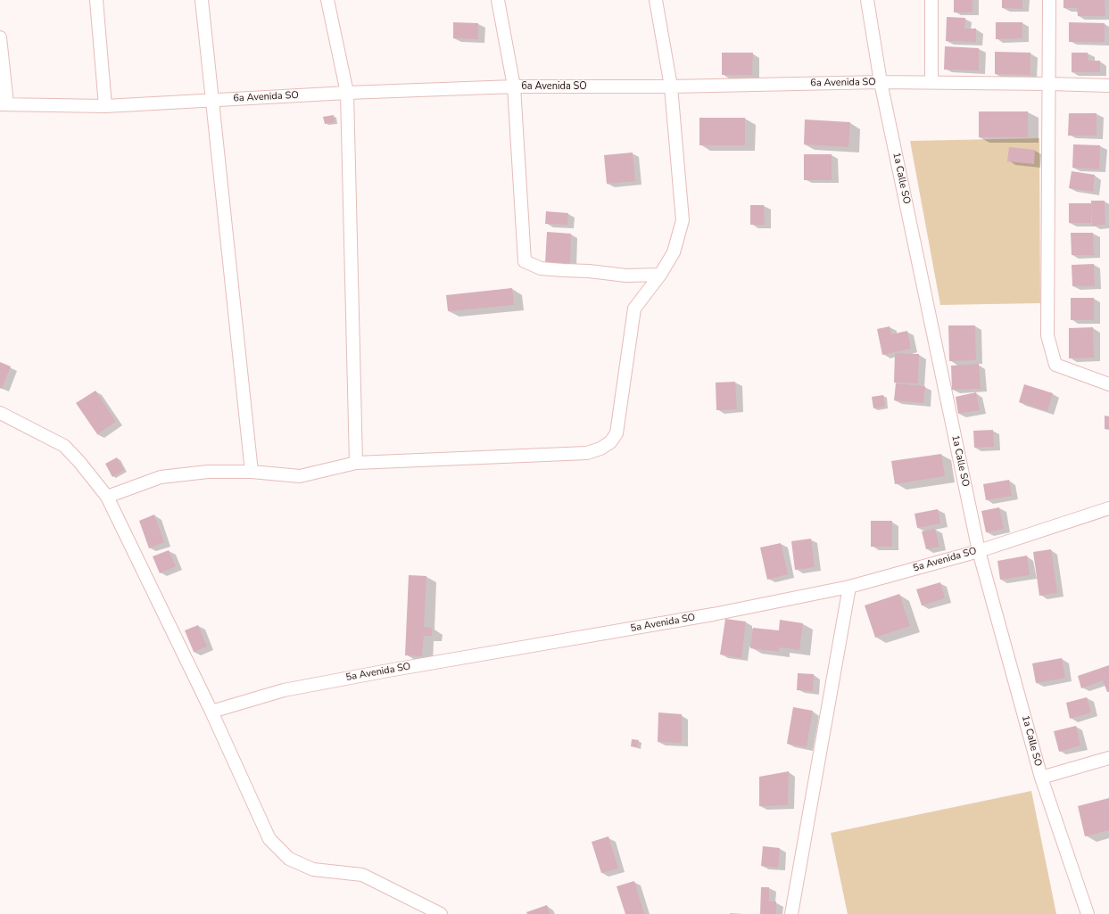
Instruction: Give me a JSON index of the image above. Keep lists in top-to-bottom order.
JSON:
{
  "streets": {
    "street": ["6a Avenida SO", "1a Calle SO", "5a Avenida SO"]
  },
  "crossings": [
    ["6a Avenida SO", "1a Calle SO"],
    ["1a Calle SO", "5a Avenida SO"]
  ]
}
